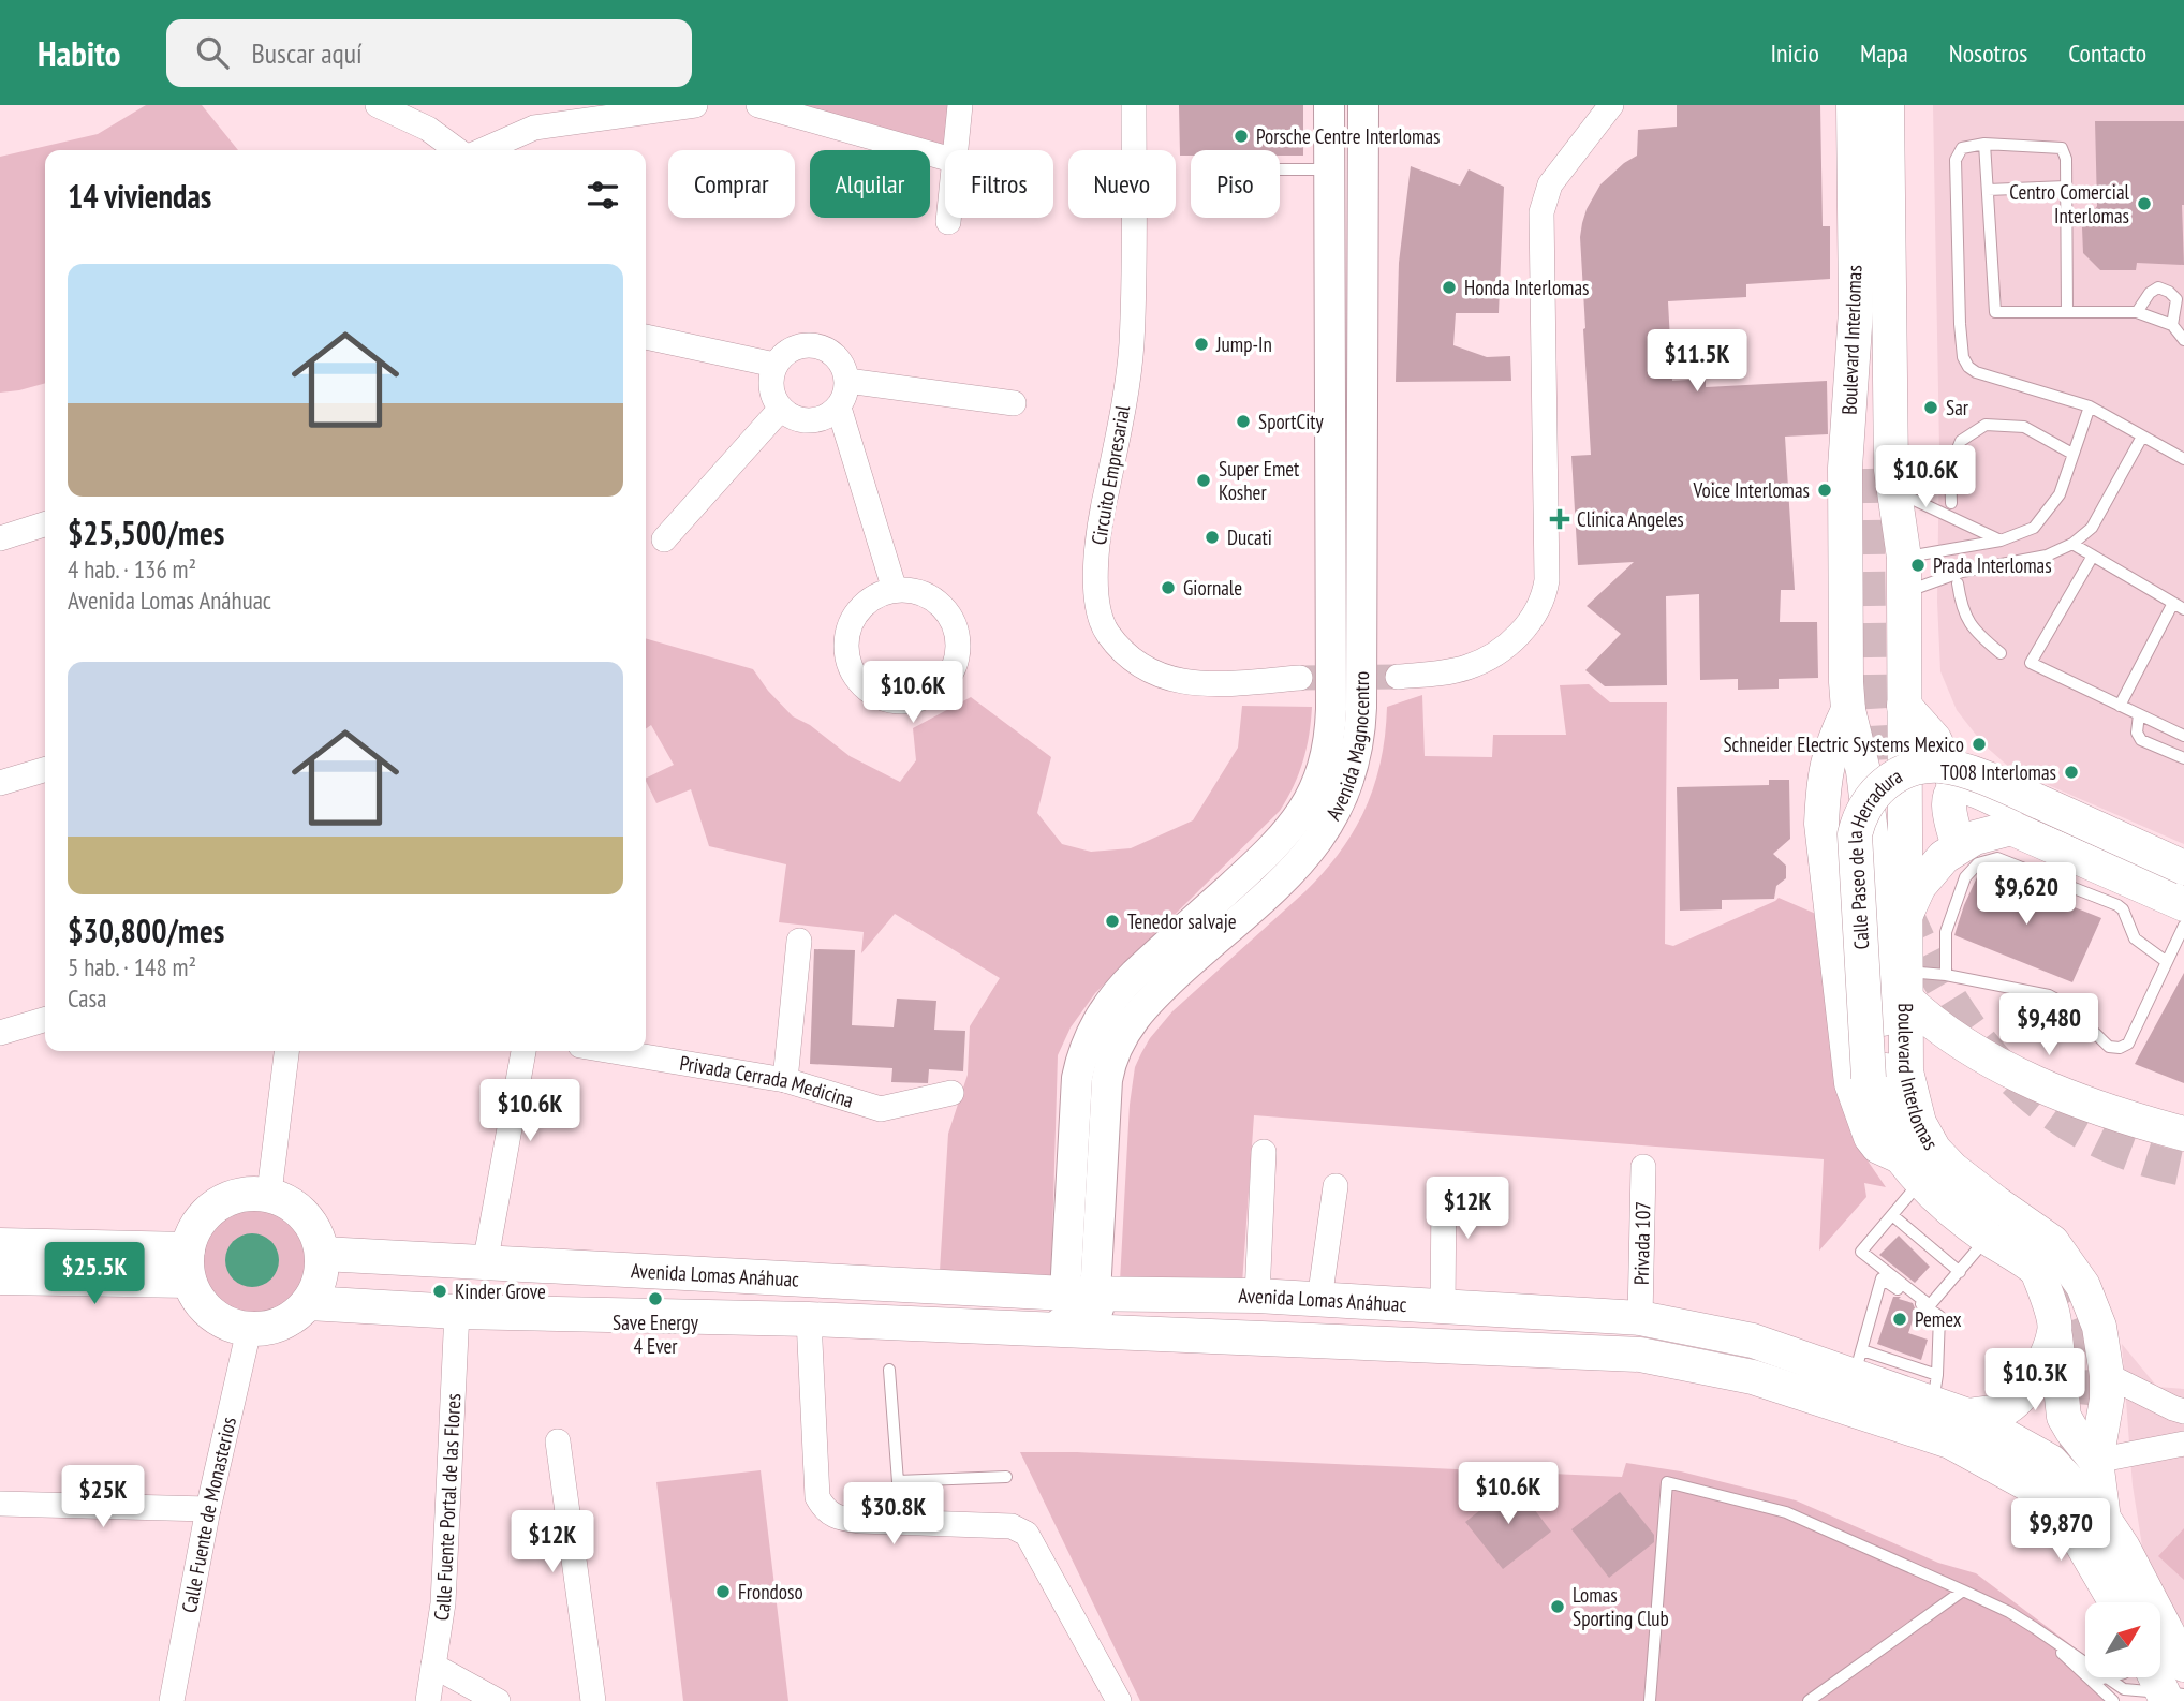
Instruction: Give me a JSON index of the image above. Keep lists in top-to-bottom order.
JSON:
{
  "streets": {
    "main road": ["Boulevard Interlomas", "Calle Paseo de la Herradura", "Avenida Lomas Anáhuac"],
    "street": [
      "Circuito Empresarial",
      "Avenida Magnocentro",
      "Privada Cerrada Medicina",
      "Privada 107",
      "Calle Fuente Portal de las Flores",
      "Calle Fuente de Monasterios"
    ]
  },
  "crossings": [
    ["Boulevard Interlomas", "Calle Paseo de la Herradura"],
    ["Boulevard Interlomas", "Avenida Lomas Anáhuac"],
    ["Avenida Magnocentro", "Avenida Lomas Anáhuac"],
    ["Privada 107", "Avenida Lomas Anáhuac"],
    ["Avenida Lomas Anáhuac", "Calle Fuente Portal de las Flores"],
    ["Avenida Lomas Anáhuac", "Calle Fuente de Monasterios"]
  ],
  "places": {
    "other": [
      "Porsche Centre Interlomas",
      "Centro Comercial Interlomas",
      "Honda Interlomas",
      "Jump-In",
      "Sar",
      "SportCity",
      "Super Emet Kosher",
      "Voice Interlomas",
      "Ducati",
      "Prada Interlomas",
      "Giornale",
      "Schneider Electric Systems Mexico",
      "T008 Interlomas",
      "Tenedor salvaje",
      "Kinder Grove",
      "Save Energy 4 Ever",
      "Pemex",
      "Frondoso",
      "Lomas Sporting Club"
    ],
    "health": ["Clinica Angeles"]
  },
  "north": "top right",
  "page": {
    "header": "Habito",
    "search": "Buscar aquí",
    "nav": [
      "Inicio",
      "Mapa",
      "Nosotros",
      "Contacto"
    ],
    "chip": [
      "Comprar",
      "Alquilar",
      "Filtros",
      "Nuevo",
      "Piso"
    ],
    "heading": "14 viviendas",
    "list": [
      {
        "name": "$25,500/mes",
        "note": "4 hab. · 136 m² · Avenida Lomas Anáhuac"
      },
      {
        "name": "$30,800/mes",
        "note": "5 hab. · 148 m² · Casa"
      }
    ],
    "price": [
      "$11.5K",
      "$10.6K",
      "$10.6K",
      "$9,620",
      "$9,480",
      "$10.6K",
      "$12K",
      "$25.5K",
      "$10.3K",
      "$10.6K",
      "$25K",
      "$30.8K",
      "$9,870",
      "$12K"
    ]
  }
}
